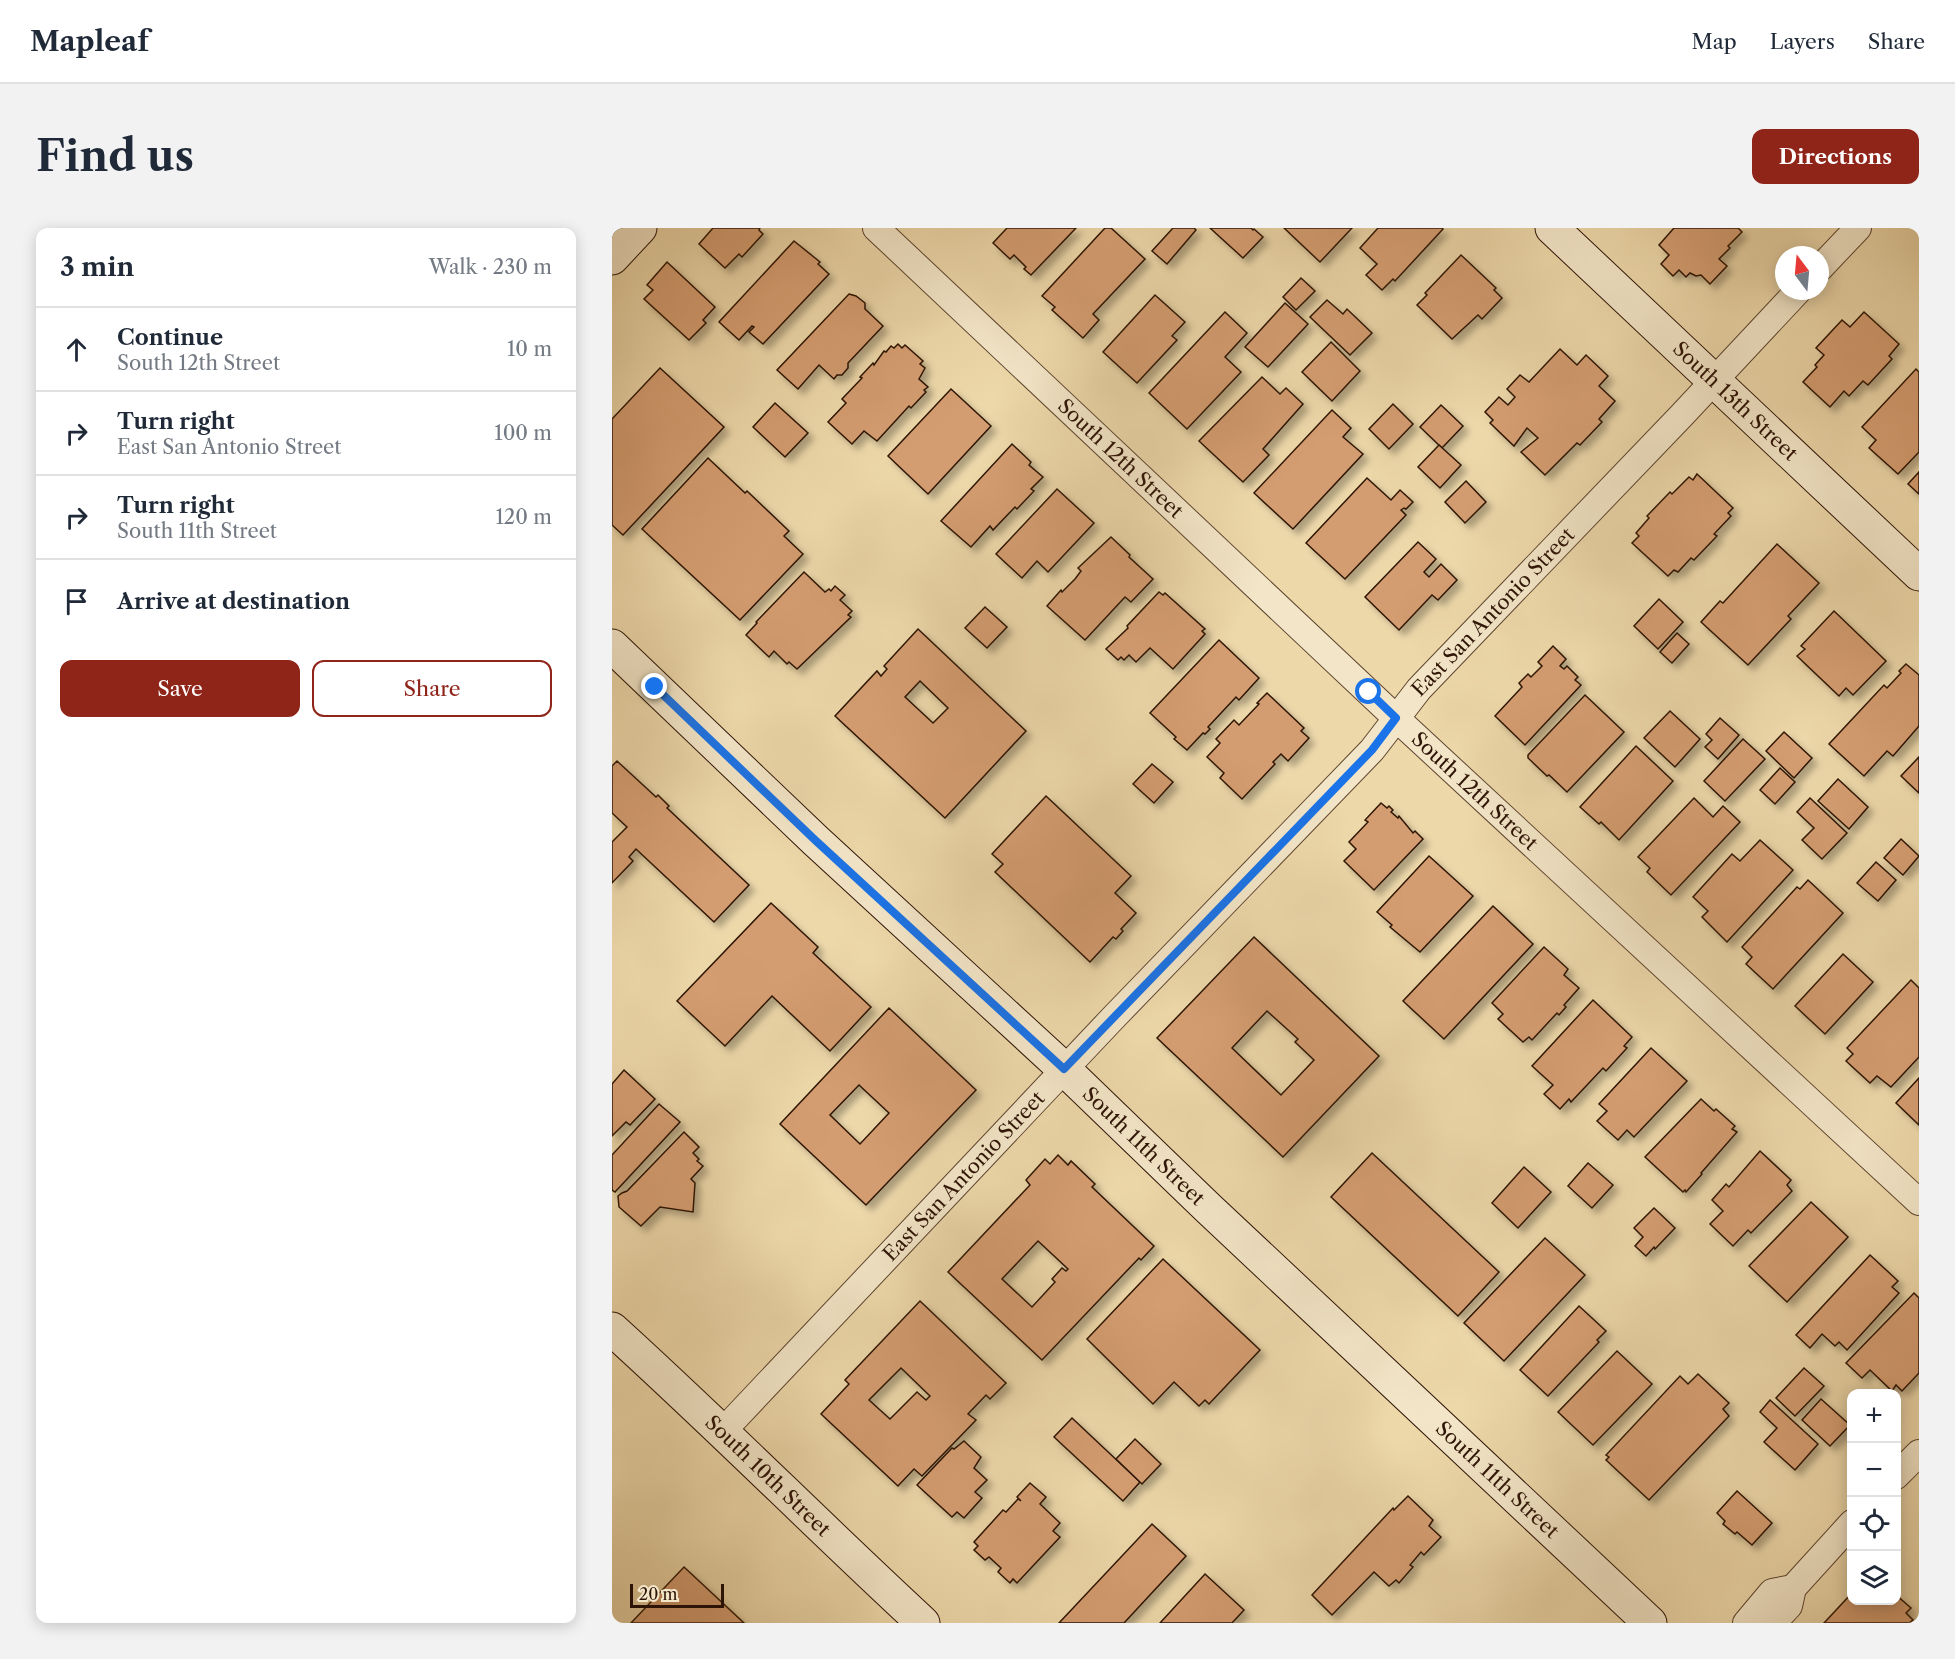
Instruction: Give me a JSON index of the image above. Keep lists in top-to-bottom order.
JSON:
{
  "streets": {
    "main road": ["South 13th Street", "South 11th Street", "South 10th Street"],
    "street": ["South 12th Street", "East San Antonio Street"]
  },
  "crossings": [
    ["South 13th Street", "East San Antonio Street"],
    ["South 12th Street", "East San Antonio Street"],
    ["East San Antonio Street", "South 11th Street"],
    ["East San Antonio Street", "South 10th Street"]
  ],
  "scale_bar": "20 m",
  "north": "top",
  "page": {
    "header": "Mapleaf",
    "nav": ["Map", "Layers", "Share"],
    "buttons": [
      "Directions",
      ["Save", "Share"]
    ],
    "title": "Find us",
    "heading": ["3 min", "Walk · 230 m"],
    "list": [
      ["Continue", "South 12th Street", "10 m"],
      ["Turn right", "East San Antonio Street", "100 m"],
      ["Turn right", "South 11th Street", "120 m"],
      "Arrive at destination"
    ],
    "map_buttons": ["+", "−"],
    "scale": "20 m"
  }
}
